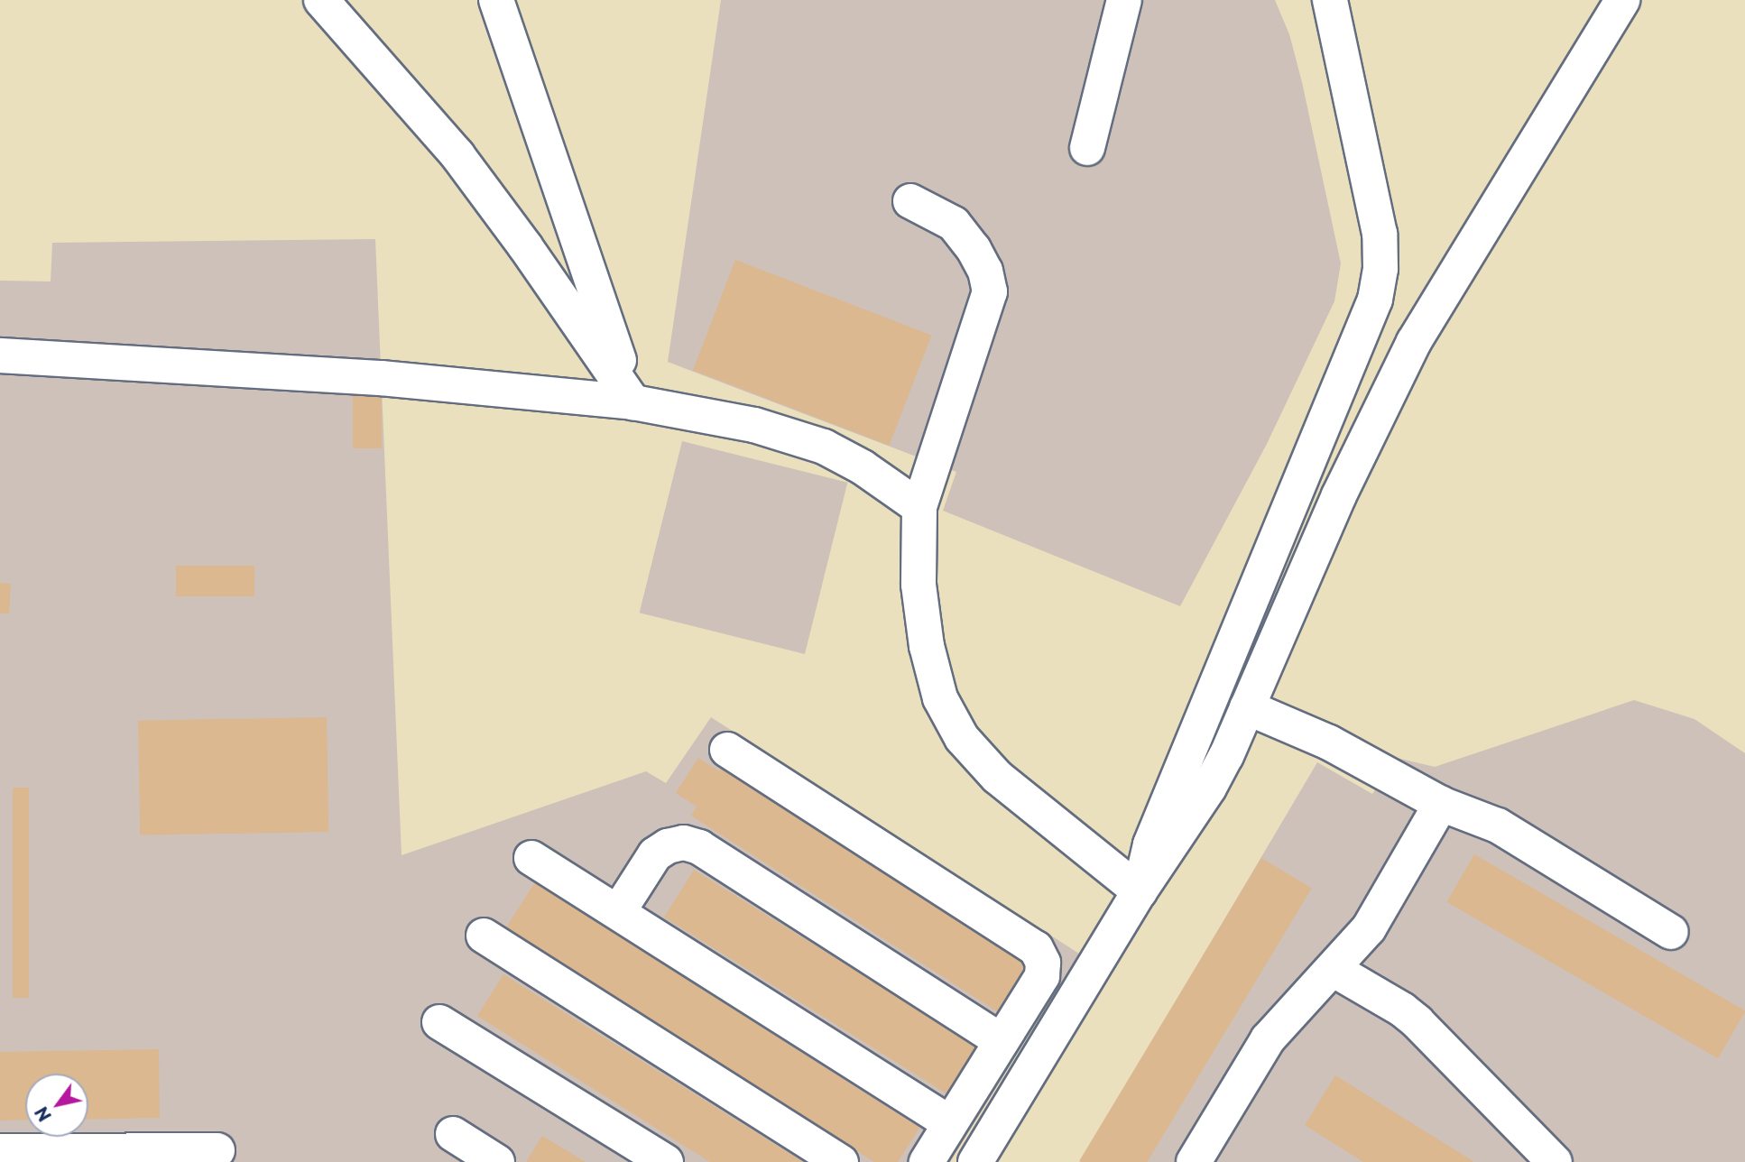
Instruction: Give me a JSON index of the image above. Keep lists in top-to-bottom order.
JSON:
{
  "north": "bottom left"
}
